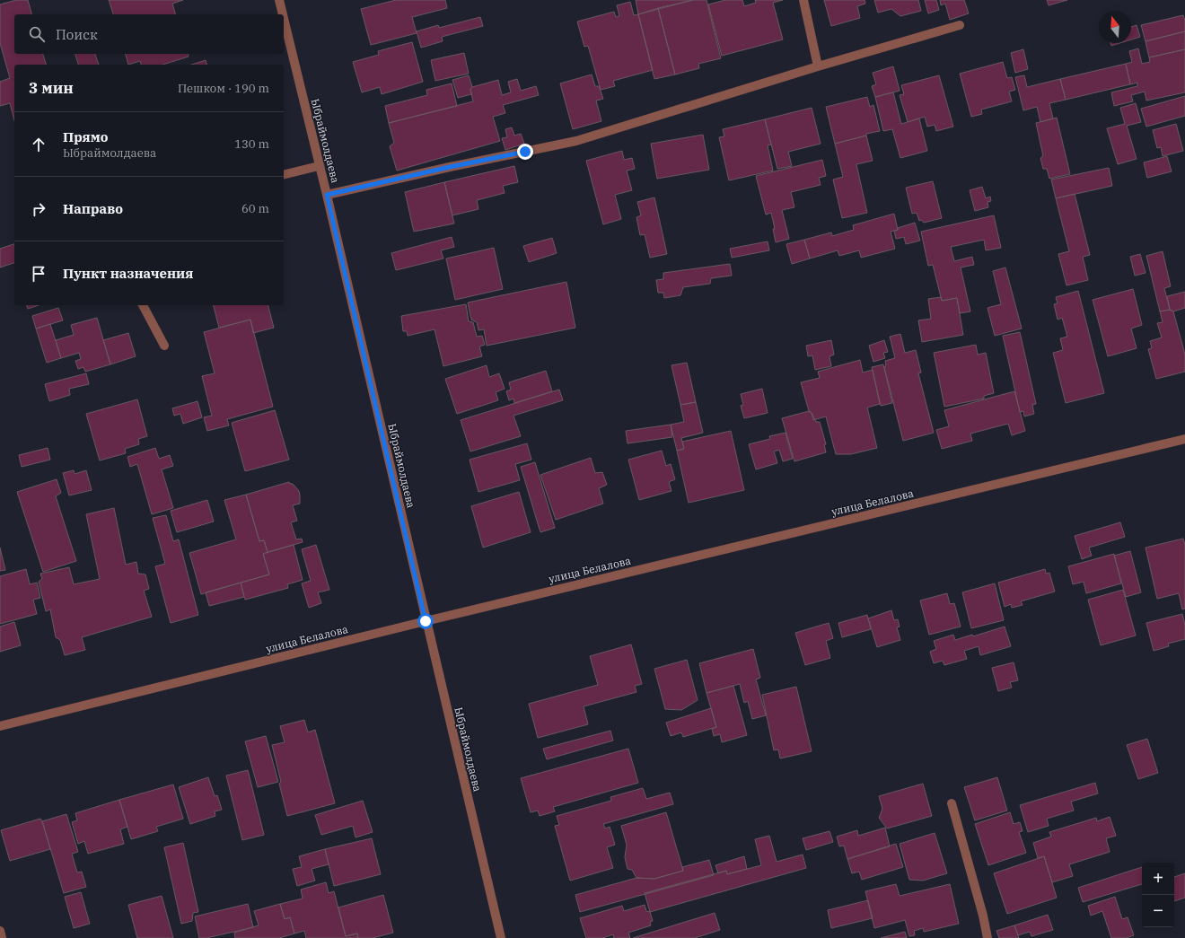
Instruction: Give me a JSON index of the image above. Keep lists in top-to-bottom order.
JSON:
{
  "streets": {
    "street": ["Ыбраймолдаева", "улица Белалова"]
  },
  "crossings": [
    ["Ыбраймолдаева", "улица Белалова"]
  ],
  "north": "top",
  "page": {
    "search": "Поиск",
    "heading": ["3 мин", "Пешком · 190 m"],
    "list": [
      ["Прямо", "Ыбраймолдаева", "130 m"],
      ["Направо", "60 m"],
      "Пункт назначения"
    ],
    "map_buttons": ["+", "−"]
  }
}
